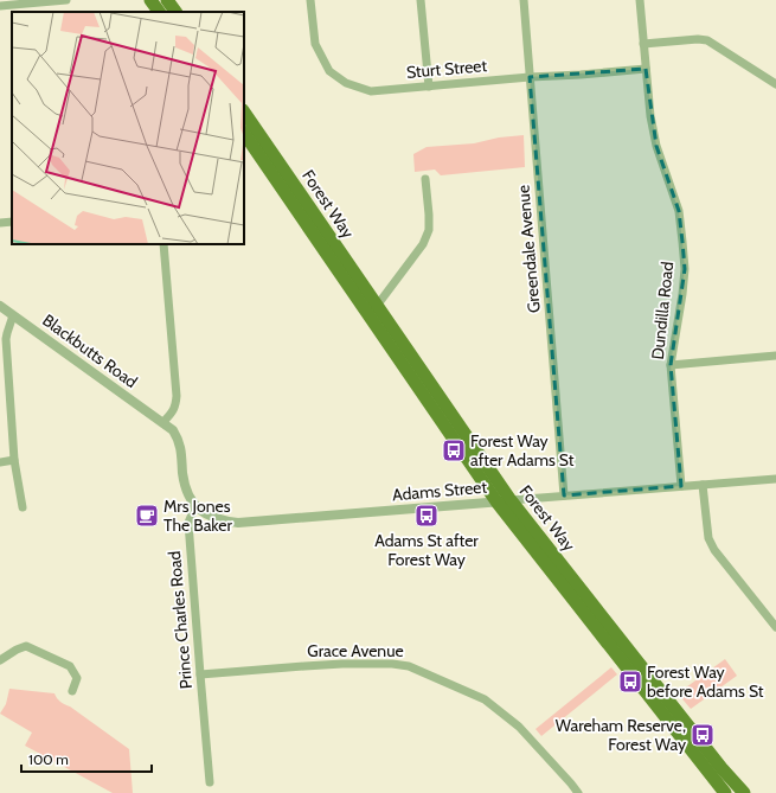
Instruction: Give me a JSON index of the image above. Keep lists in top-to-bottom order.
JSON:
{
  "streets": {
    "main road": ["Forest Way"],
    "street": [
      "Sturt Street",
      "Greendale Avenue",
      "Dundilla Road",
      "Blackbutts Road",
      "Adams Street",
      "Prince Charles Road",
      "Grace Avenue"
    ]
  },
  "crossings": [
    ["Sturt Street", "Greendale Avenue"],
    ["Sturt Street", "Dundilla Road"],
    ["Forest Way", "Adams Street"],
    ["Greendale Avenue", "Adams Street"],
    ["Dundilla Road", "Adams Street"],
    ["Adams Street", "Prince Charles Road"],
    ["Prince Charles Road", "Grace Avenue"]
  ],
  "places": {
    "bus stop": [
      "Forest Way after Adams St",
      "Adams St after Forest Way",
      "Forest Way before Adams St",
      "Wareham Reserve, Forest Way"
    ],
    "cafe": ["Mrs Jones The Baker"]
  },
  "scale_bar": "100 m"
}
